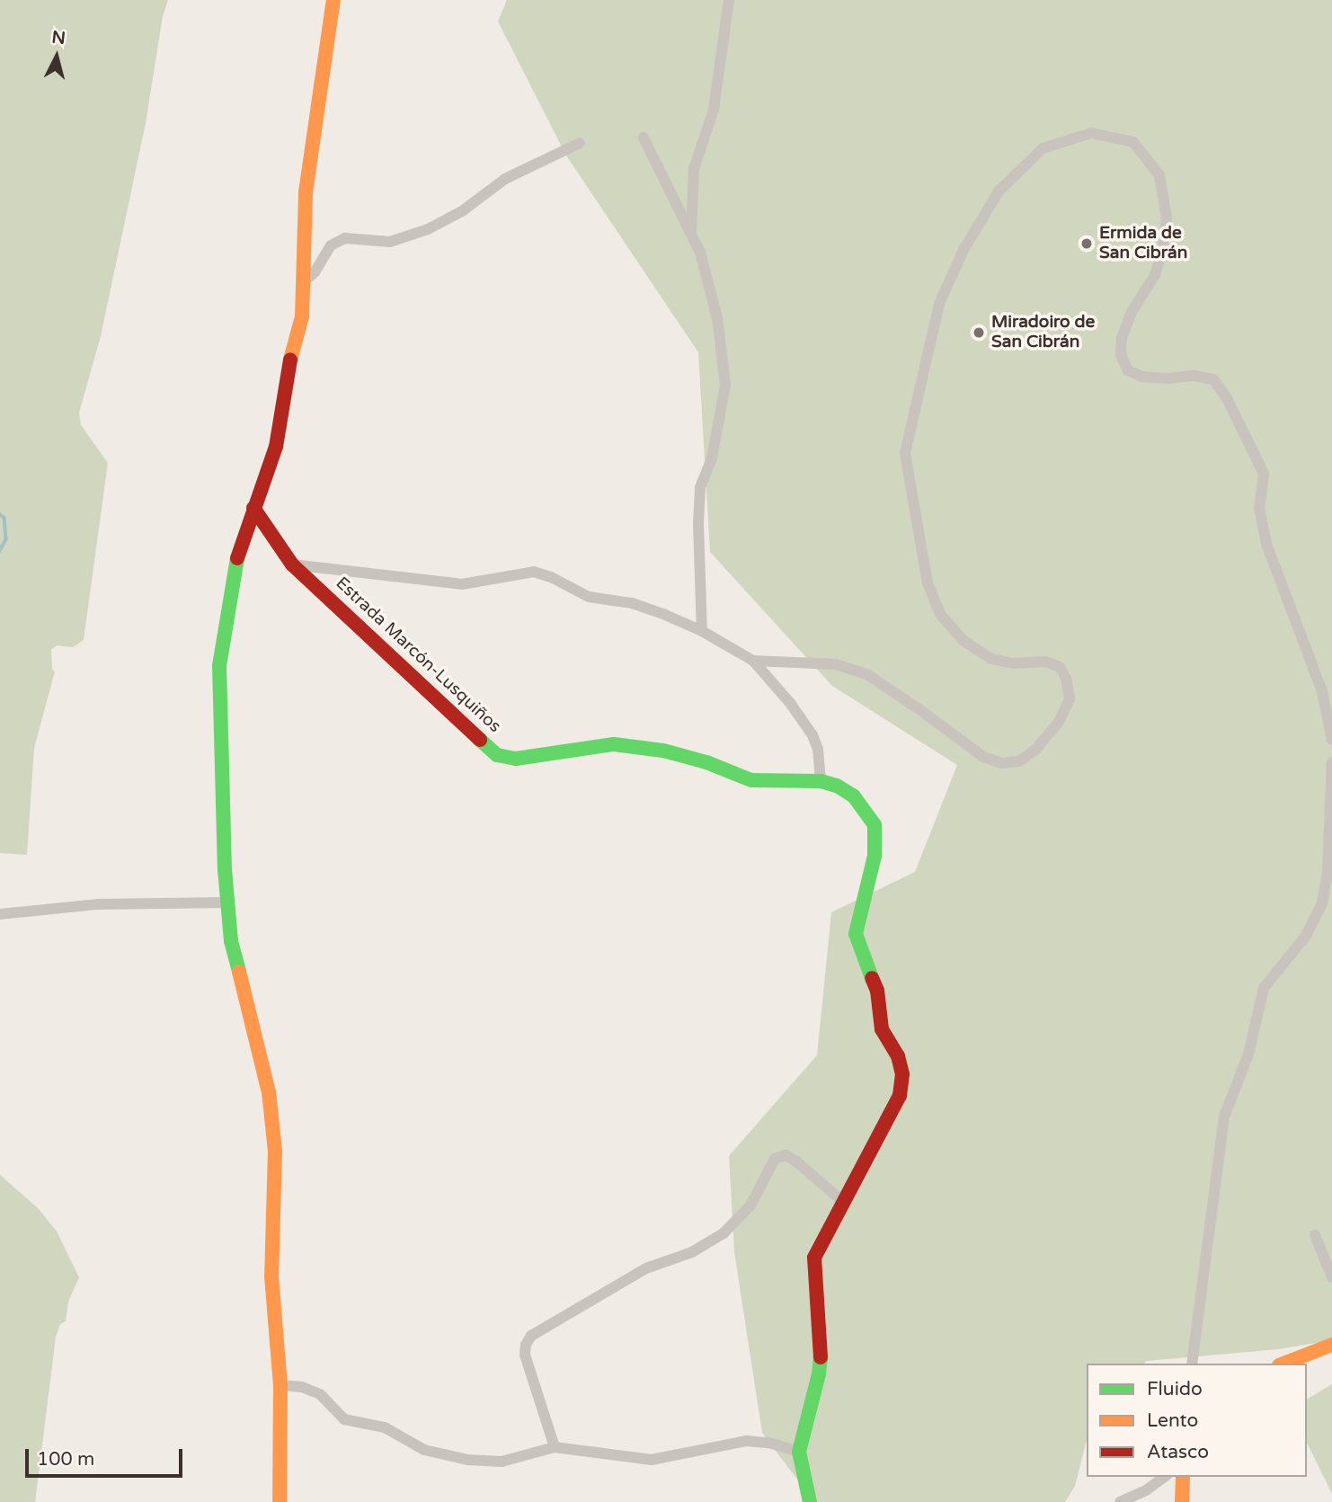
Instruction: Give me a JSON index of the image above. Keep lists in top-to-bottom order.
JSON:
{
  "streets": {
    "street": ["Estrada Marcón-Lusquiños"]
  },
  "places": ["Ermida de San Cibrán", "Miradoiro de San Cibrán"],
  "legend": ["Fluido", "Lento", "Atasco"],
  "scale_bar": "100 m",
  "north": "top"
}
